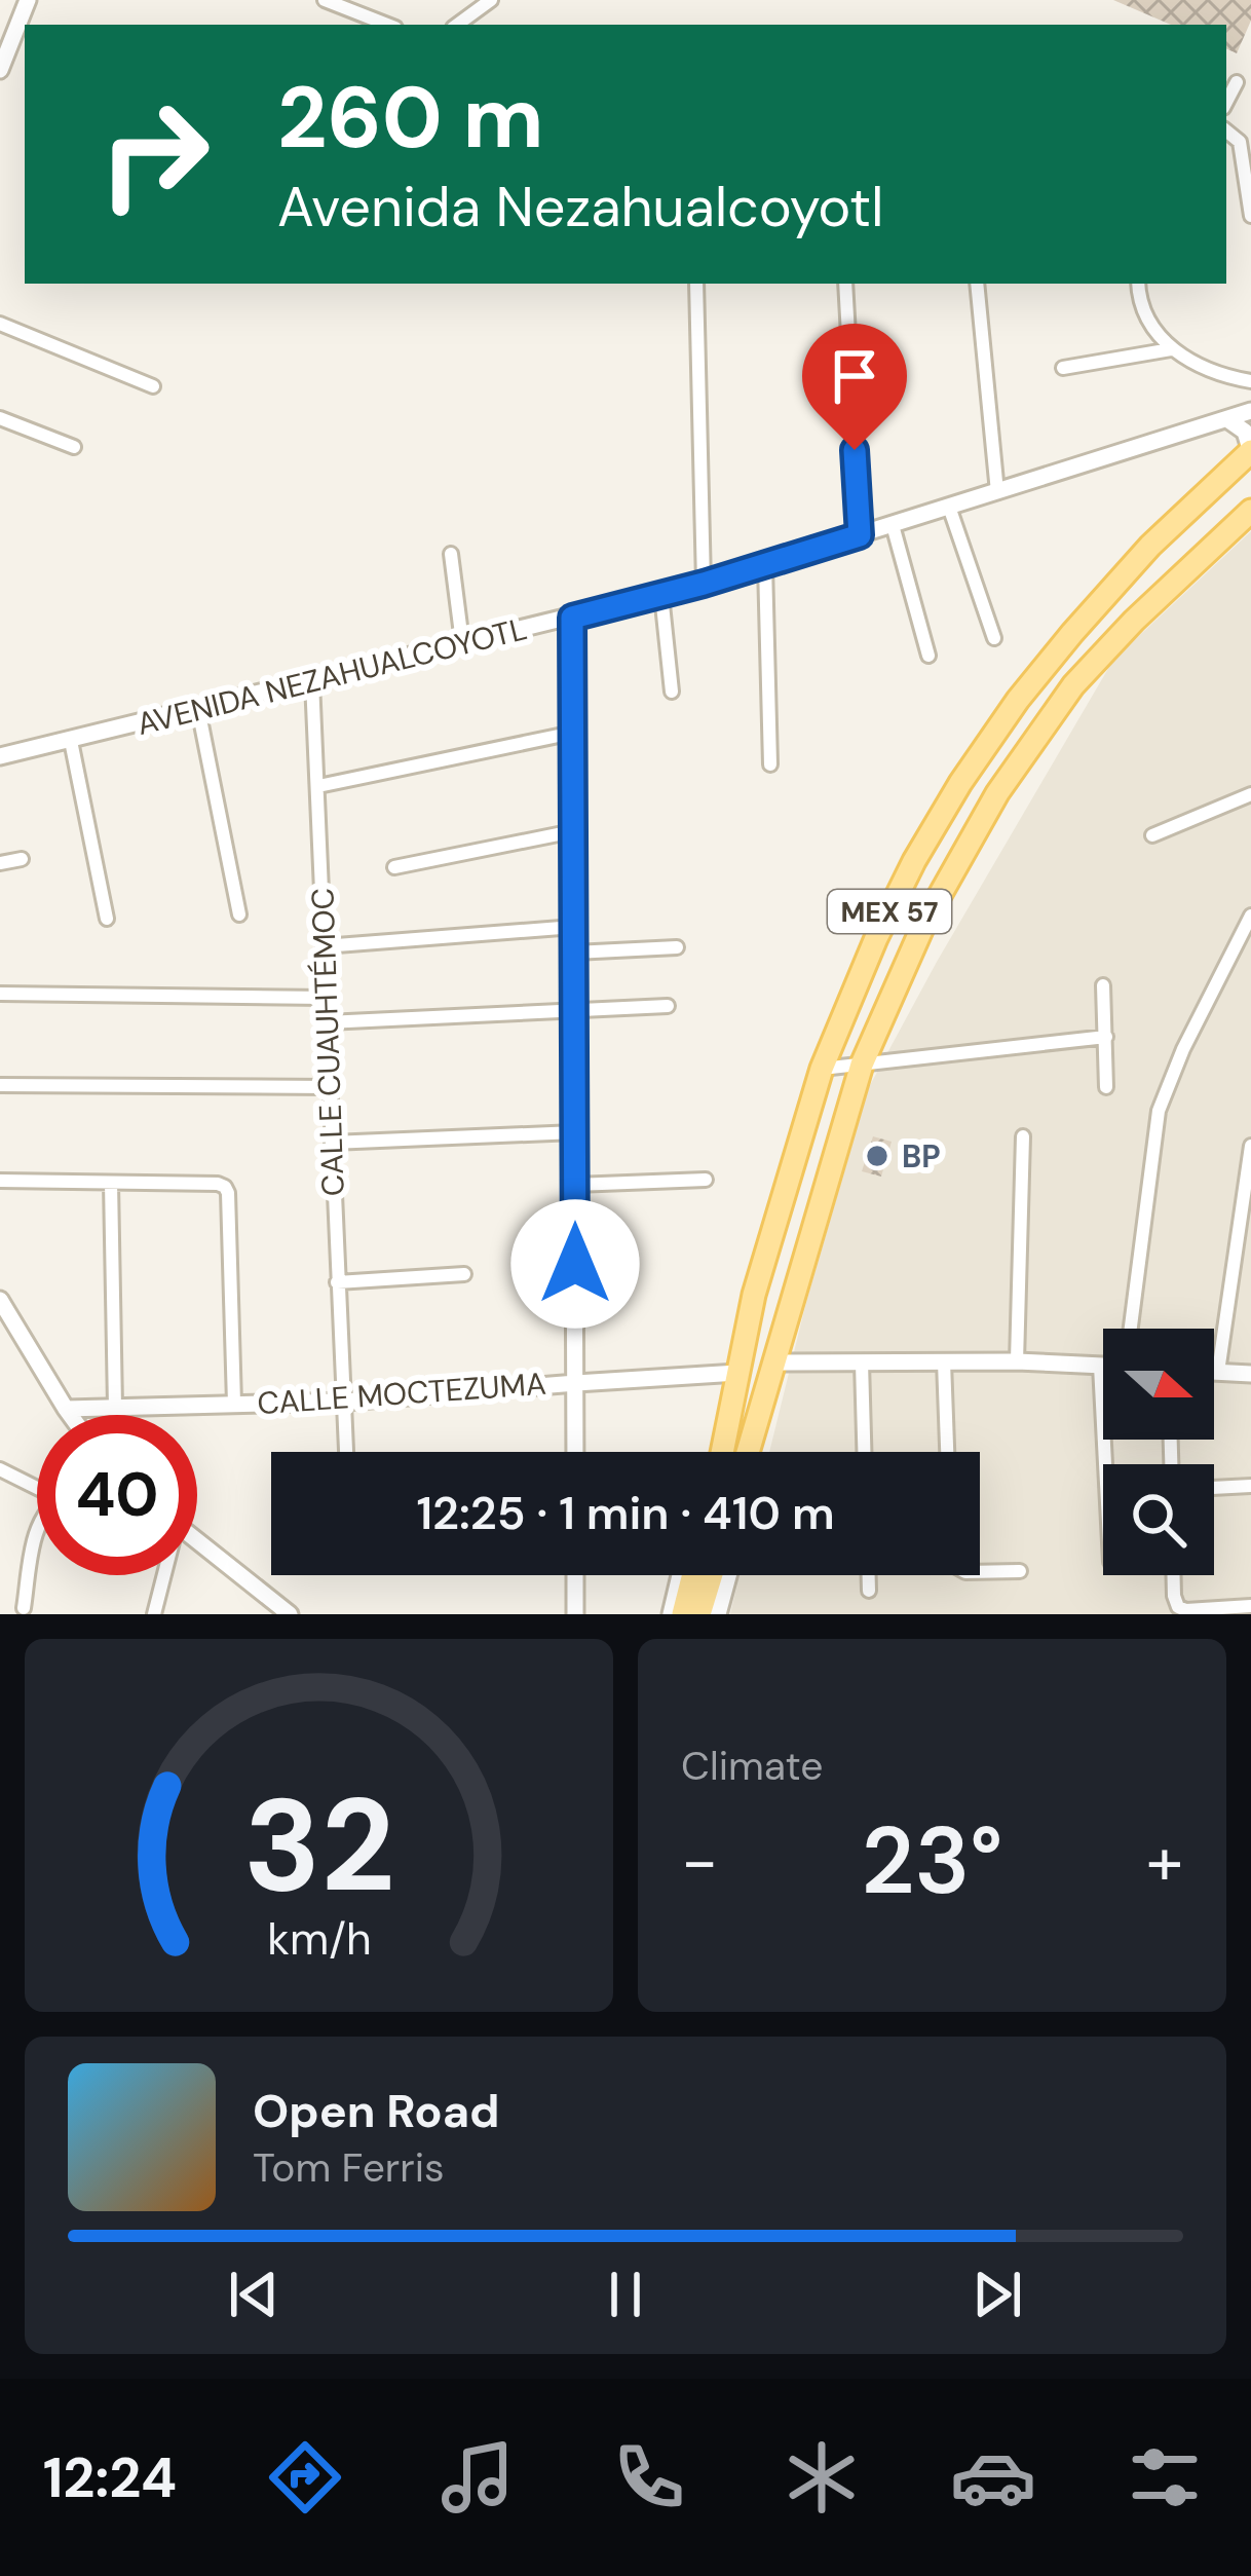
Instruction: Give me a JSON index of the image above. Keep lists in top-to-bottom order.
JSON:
{
  "streets": {
    "main road": ["MEX 57"],
    "street": ["AVENIDA NEZAHUALCOYOTL", "CALLE CUAUHTÉMOC", "CALLE MOCTEZUMA"]
  },
  "crossings": [
    ["AVENIDA NEZAHUALCOYOTL", "CALLE CUAUHTÉMOC"],
    ["MEX 57", "CALLE MOCTEZUMA"],
    ["CALLE CUAUHTÉMOC", "CALLE MOCTEZUMA"]
  ],
  "places": ["BP"],
  "north": "right",
  "page": {
    "turn": ["260 m", "Avenida Nezahualcoyotl"],
    "limit": "40",
    "trip": "12:25 · 1 min · 410 m",
    "tile": "Climate",
    "heat": ["−", "23°", "+"],
    "song": ["Open Road", "Tom Ferris"],
    "tabs": "12:24",
    "gauge": ["32", "km/h"]
  }
}
